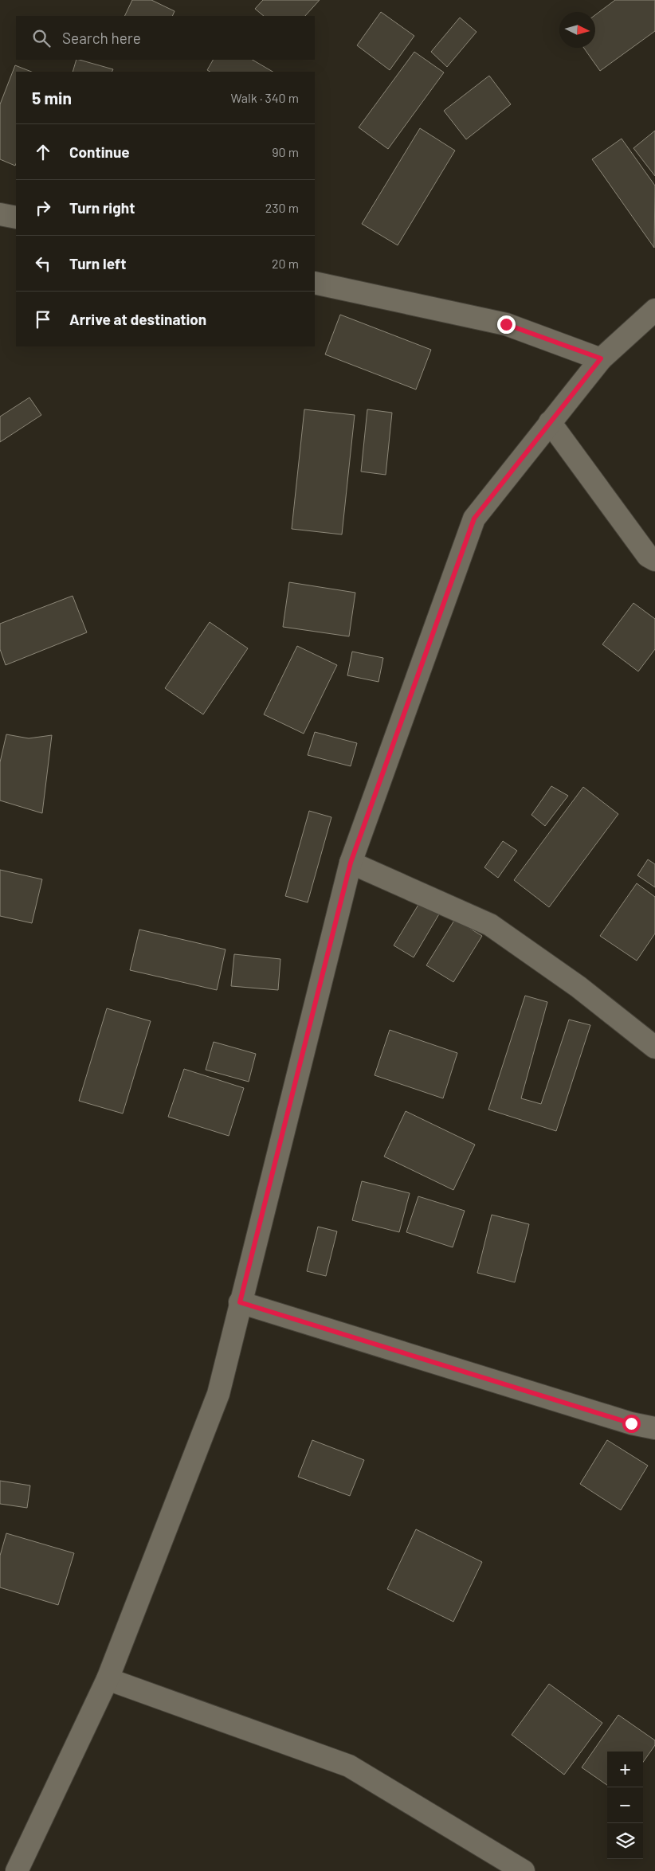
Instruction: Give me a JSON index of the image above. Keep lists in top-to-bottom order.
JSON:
{
  "north": "right",
  "page": {
    "search": "Search here",
    "heading": ["5 min", "Walk · 340 m"],
    "list": [
      ["Continue", "90 m"],
      ["Turn right", "230 m"],
      ["Turn left", "20 m"],
      "Arrive at destination"
    ],
    "map_buttons": ["+", "−"]
  }
}
